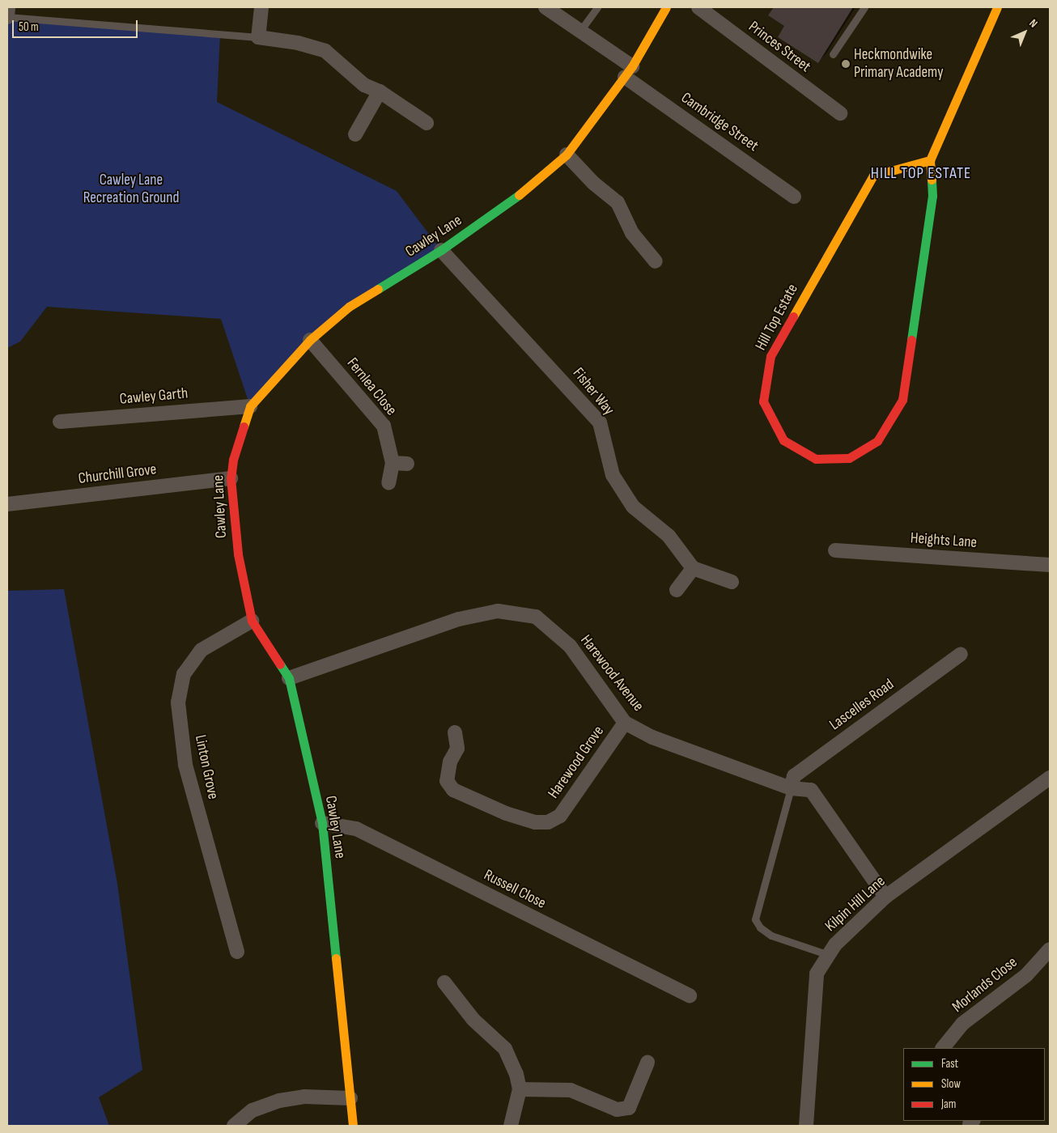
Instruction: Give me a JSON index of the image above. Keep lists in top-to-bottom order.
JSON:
{
  "streets": {
    "street": [
      "Princes Street",
      "Cambridge Street",
      "Cawley Lane",
      "Hill Top Estate",
      "Fernlea Close",
      "Fisher Way",
      "Cawley Garth",
      "Churchill Grove",
      "Heights Lane",
      "Harewood Avenue",
      "Lascelles Road",
      "Harewood Grove",
      "Linton Grove",
      "Russell Close",
      "Kilpin Hill Lane",
      "Morlands Close"
    ]
  },
  "crossings": [
    ["Cambridge Street", "Cawley Lane"],
    ["Cawley Lane", "Fernlea Close"],
    ["Cawley Lane", "Fisher Way"],
    ["Cawley Lane", "Cawley Garth"],
    ["Cawley Lane", "Churchill Grove"],
    ["Cawley Lane", "Harewood Avenue"],
    ["Cawley Lane", "Linton Grove"],
    ["Cawley Lane", "Russell Close"],
    ["Harewood Avenue", "Lascelles Road"],
    ["Harewood Avenue", "Harewood Grove"],
    ["Harewood Avenue", "Kilpin Hill Lane"]
  ],
  "districts": ["HILL TOP ESTATE"],
  "parks": ["Cawley Lane Recreation Ground"],
  "places": ["Heckmondwike Primary Academy"],
  "legend": ["Fast", "Slow", "Jam"],
  "scale_bar": "50 m",
  "north": "top right"
}
